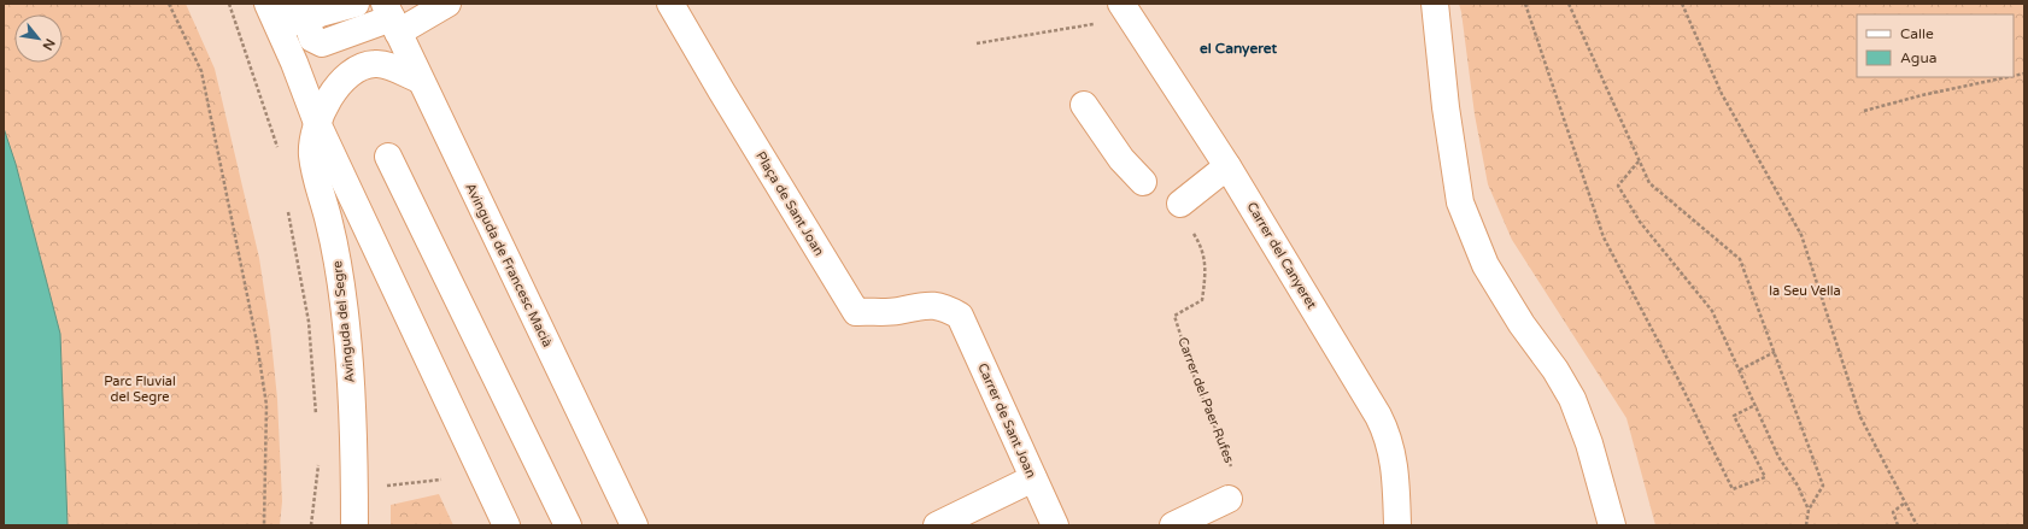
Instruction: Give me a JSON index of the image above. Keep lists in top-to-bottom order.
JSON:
{
  "streets": {
    "street": [
      "Plaça de Sant Joan",
      "Carrer del Canyeret",
      "Avinguda de Francesc Macià",
      "Avinguda del Segre",
      "Carrer de Sant Joan"
    ],
    "path": ["Carrer del Paer Rufes"]
  },
  "crossings": [
    ["Plaça de Sant Joan", "Carrer de Sant Joan"]
  ],
  "districts": ["el Canyeret"],
  "parks": ["la Seu Vella", "Parc Fluvial del Segre"],
  "legend": ["Calle", "Agua"],
  "north": "bottom right"
}
